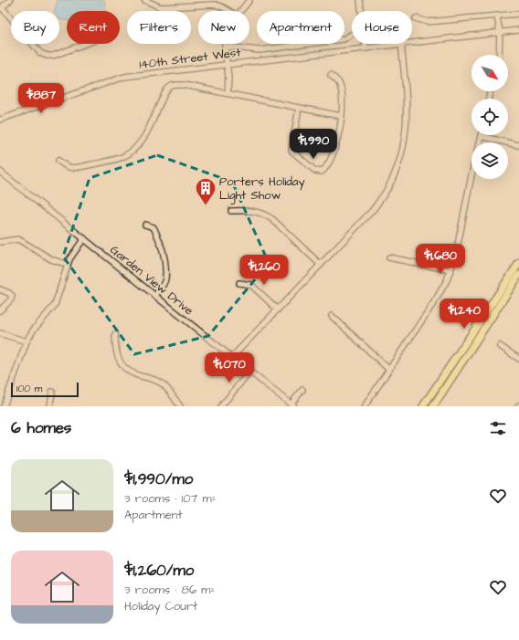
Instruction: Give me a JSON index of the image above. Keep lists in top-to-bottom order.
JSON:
{
  "streets": {
    "street": ["140th Street West", "Garden View Drive"]
  },
  "places": {
    "building": ["Porters Holiday Light Show"]
  },
  "scale_bar": "100 m",
  "north": "bottom right",
  "page": {
    "chip": [
      "Buy",
      "Rent",
      "Filters",
      "New",
      "Apartment",
      "House"
    ],
    "price": [
      "$887",
      "$1,990",
      "$1,680",
      "$1,260",
      "$1,240",
      "$1,070"
    ],
    "scale": "100 m",
    "heading": "6 homes",
    "list": [
      {
        "name": "$1,990/mo",
        "note": "3 rooms · 107 m² · Apartment"
      },
      {
        "name": "$1,260/mo",
        "note": "3 rooms · 86 m² · Holiday Court"
      }
    ]
  }
}
